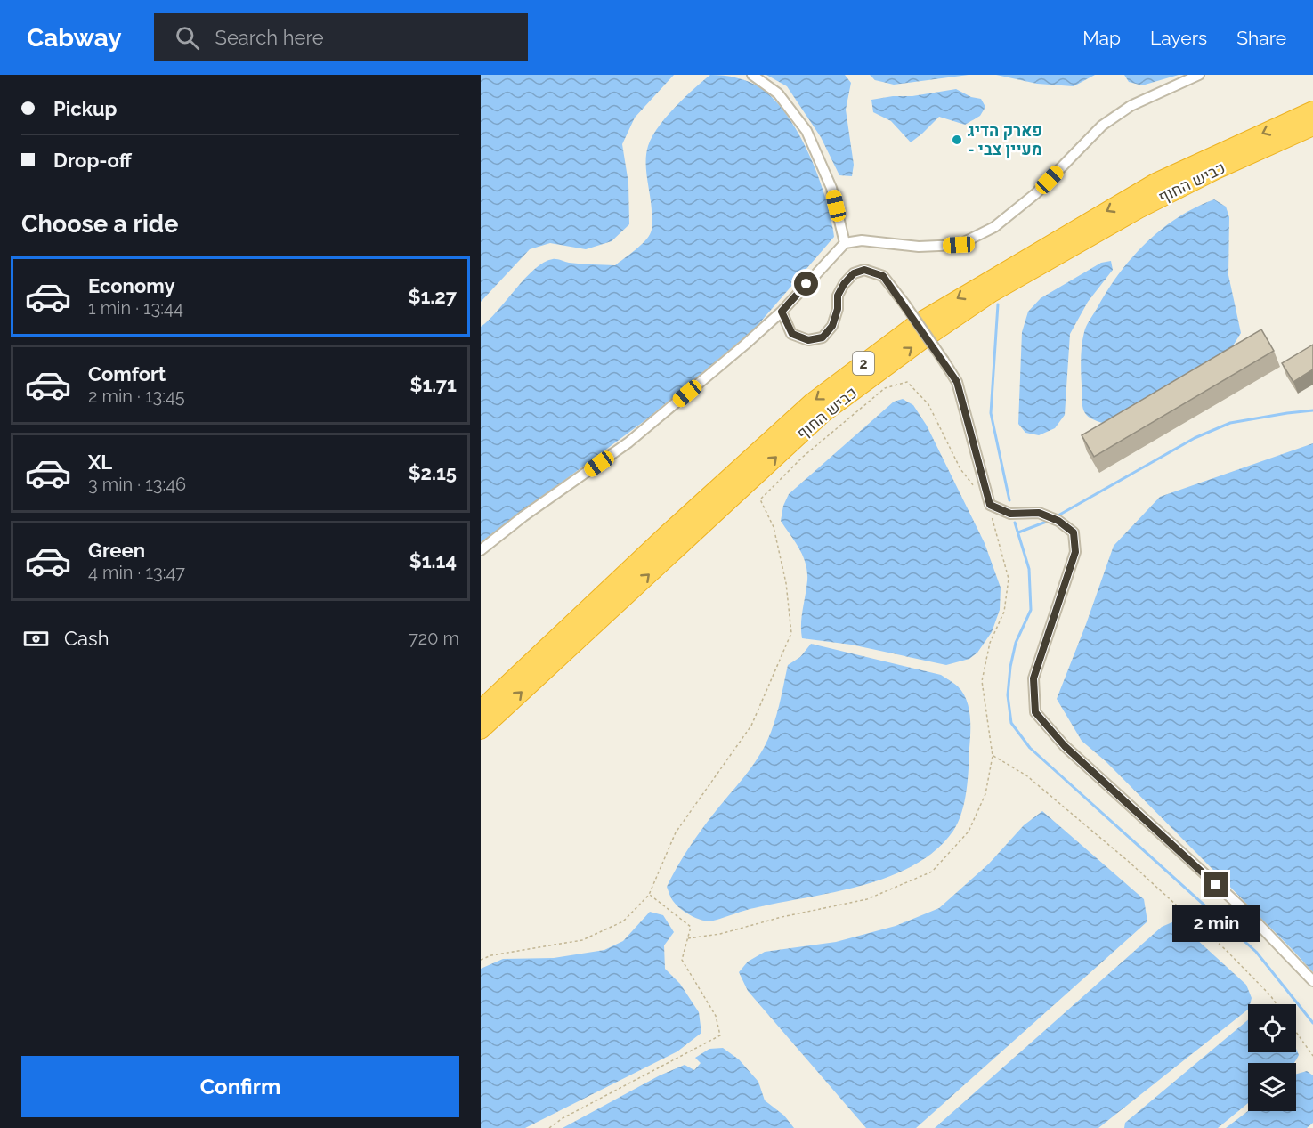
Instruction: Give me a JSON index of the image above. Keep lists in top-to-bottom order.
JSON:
{
  "streets": {
    "highway": ["כביש החוף", "2"]
  },
  "places": ["פארק הדיג - מעיין צבי"],
  "page": {
    "header": "Cabway",
    "search": "Search here",
    "nav": ["Map", "Layers", "Share"],
    "banner": ["Pickup", "Drop-off"],
    "heading": "Choose a ride",
    "list": [
      {
        "name": "Economy",
        "note": "1 min · 13:44",
        "value": "$1.27"
      },
      {
        "name": "Comfort",
        "note": "2 min · 13:45",
        "value": "$1.71"
      },
      {
        "name": "XL",
        "note": "3 min · 13:46",
        "value": "$2.15"
      },
      {
        "name": "Green",
        "note": "4 min · 13:47",
        "value": "$1.14"
      }
    ],
    "pay": ["Cash", "720 m"],
    "bubble": "2 min",
    "buttons": "Confirm"
  }
}
